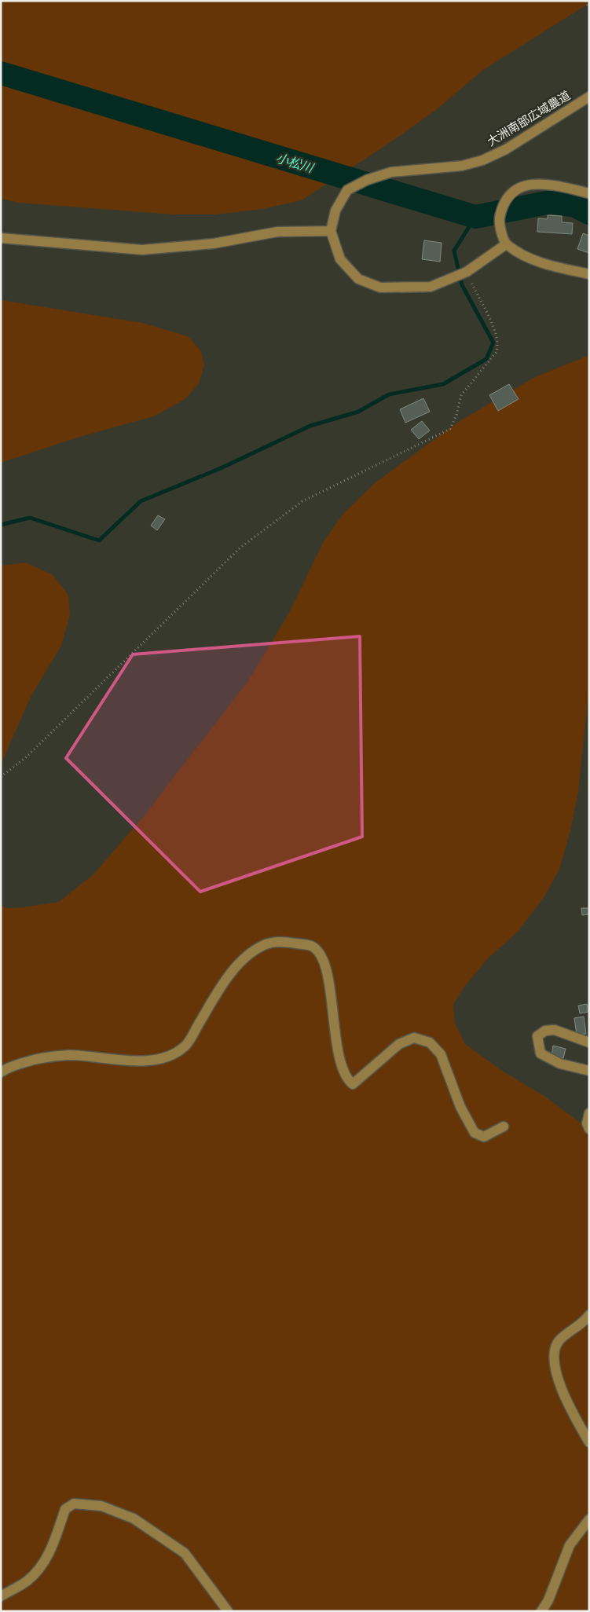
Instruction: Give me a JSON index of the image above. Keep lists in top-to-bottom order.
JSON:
{
  "streets": {
    "street": ["大洲南部広域農道"]
  },
  "water": ["小松川"]
}
